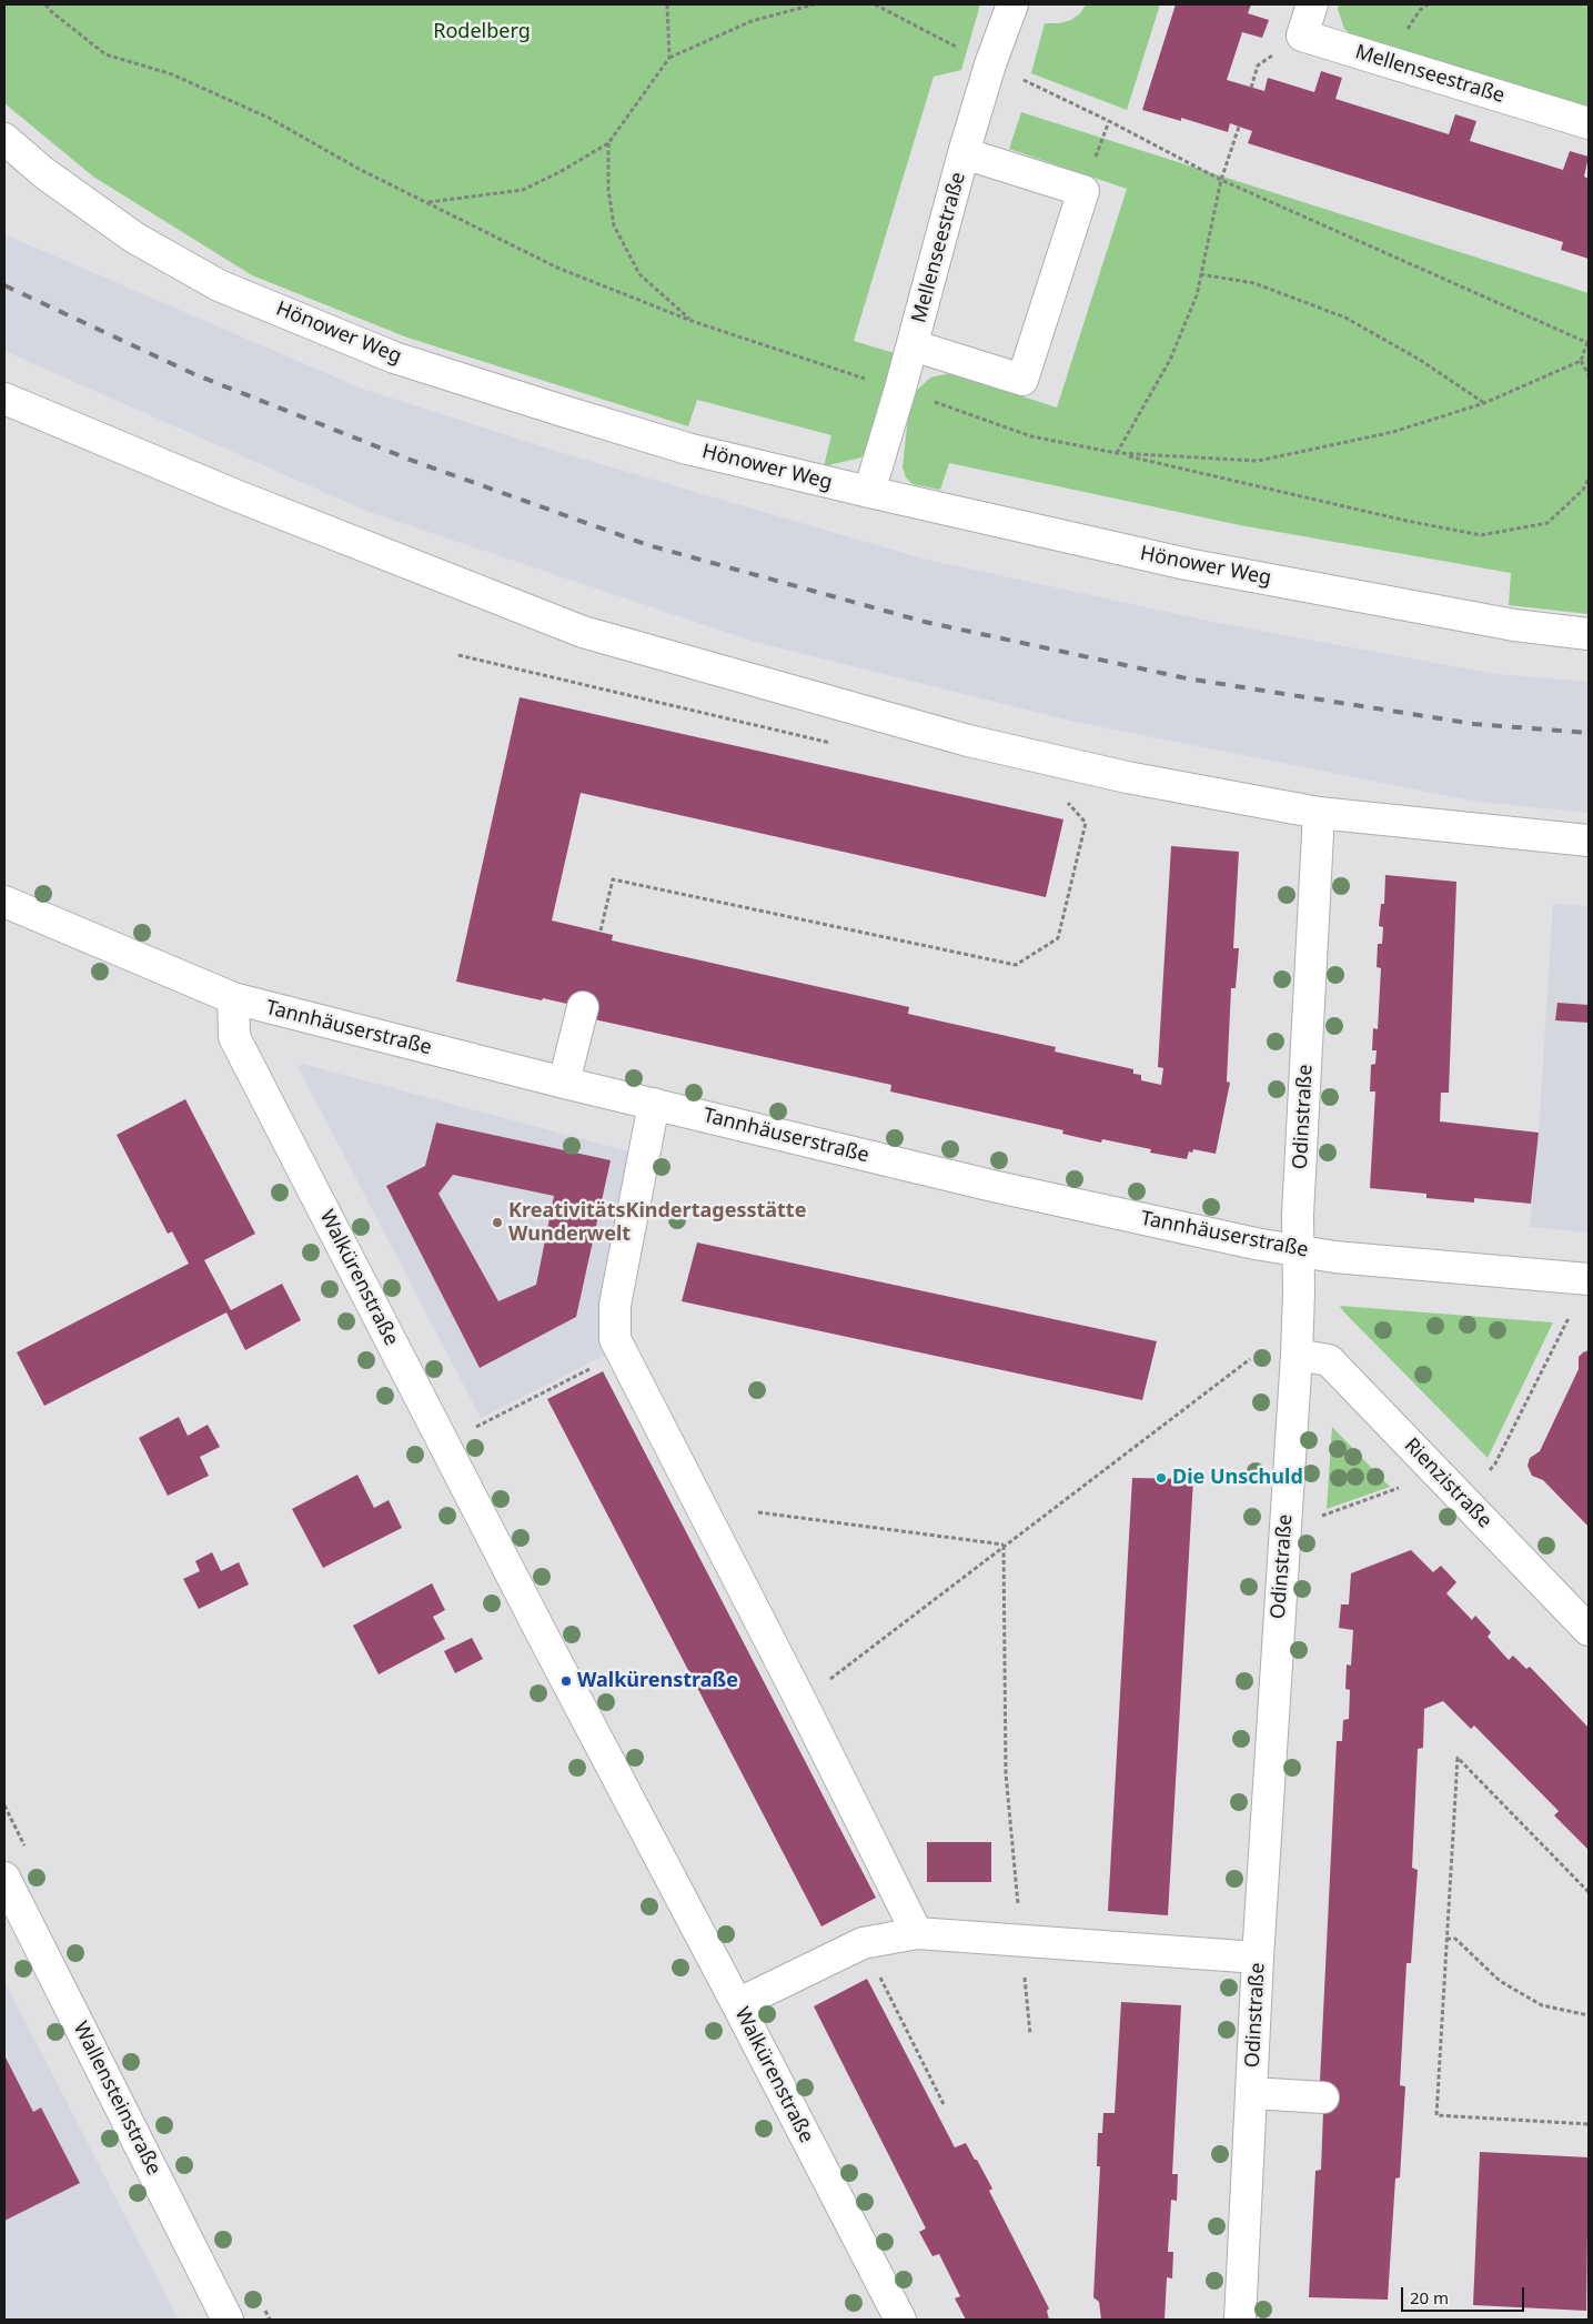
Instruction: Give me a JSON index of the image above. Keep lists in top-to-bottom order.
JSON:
{
  "streets": {
    "street": [
      "Mellenseestraße",
      "Hönower Weg",
      "Tannhäuserstraße",
      "Odinstraße",
      "Walkürenstraße",
      "Rienzistraße",
      "Wallensteinstraße"
    ]
  },
  "crossings": [
    ["Mellenseestraße", "Hönower Weg"],
    ["Tannhäuserstraße", "Odinstraße"],
    ["Tannhäuserstraße", "Walkürenstraße"],
    ["Odinstraße", "Rienzistraße"]
  ],
  "parks": ["Rodelberg"],
  "places": ["KreativitätsKindertagesstätte Wunderwelt", "Die Unschuld", "Walkürenstraße"],
  "scale_bar": "20 m"
}
